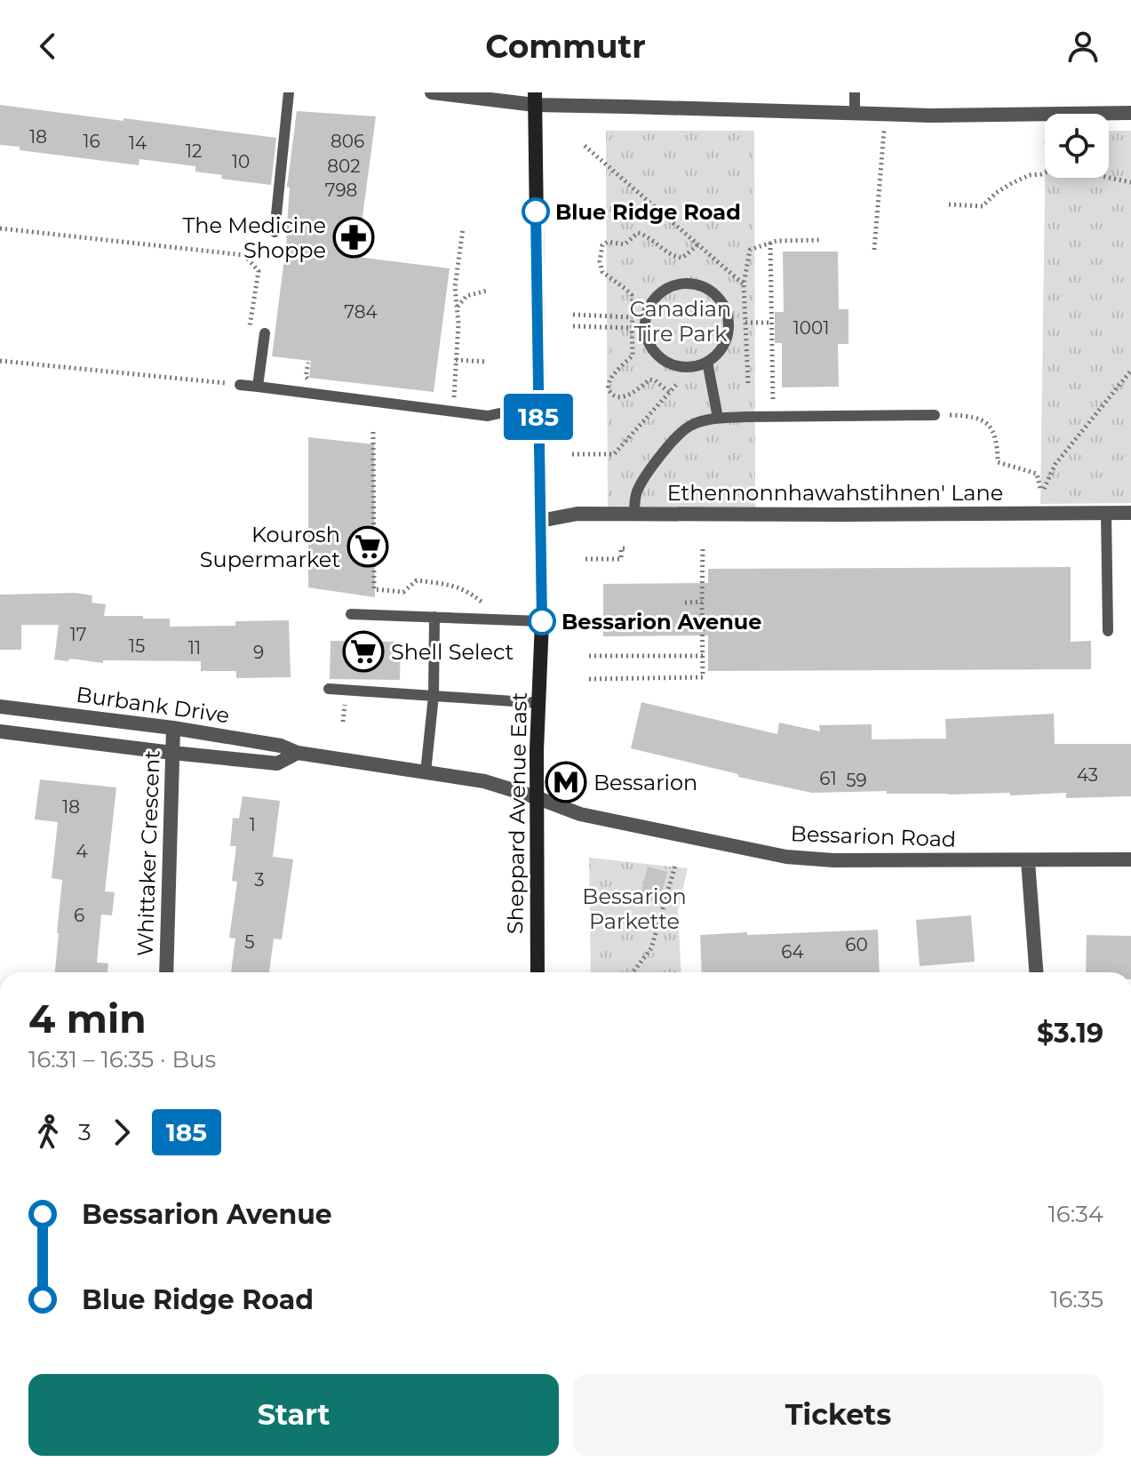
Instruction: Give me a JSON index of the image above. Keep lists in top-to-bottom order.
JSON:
{
  "streets": {
    "main road": ["Sheppard Avenue East"],
    "street": [
      "Ethennonnhawahstihnen' Lane",
      "Burbank Drive",
      "Bessarion Road",
      "Whittaker Crescent"
    ]
  },
  "crossings": [
    ["Ethennonnhawahstihnen' Lane", "Sheppard Avenue East"],
    ["Burbank Drive", "Sheppard Avenue East"],
    ["Burbank Drive", "Bessarion Road"],
    ["Burbank Drive", "Whittaker Crescent"],
    ["Sheppard Avenue East", "Bessarion Road"]
  ],
  "parks": ["Canadian Tire Park", "Bessarion Parkette"],
  "places": {
    "other": ["Blue Ridge Road", "Bessarion Avenue"],
    "pharmacy": ["The Medicine Shoppe"],
    "supermarket": ["Kourosh Supermarket", "Shell Select"],
    "metro station": ["Bessarion"]
  },
  "lines": ["bus line 185"],
  "house_numbers": [
    "18",
    "16",
    "806",
    "14",
    "12",
    "10",
    "802",
    "798",
    "784",
    "1001",
    "17",
    "15",
    "11",
    "9",
    "43",
    "61",
    "59",
    "18",
    "1",
    "4",
    "3",
    "6",
    "5",
    "60",
    "64"
  ],
  "page": {
    "header": "Commutr",
    "on_map": "185",
    "heading": ["4 min", "16:31 – 16:35 · Bus", "$3.19"],
    "legs": ["3", "185"],
    "list": [
      {
        "name": "Bessarion Avenue",
        "value": "16:34"
      },
      {
        "name": "Blue Ridge Road",
        "value": "16:35"
      }
    ],
    "buttons": ["Start", "Tickets"]
  }
}
